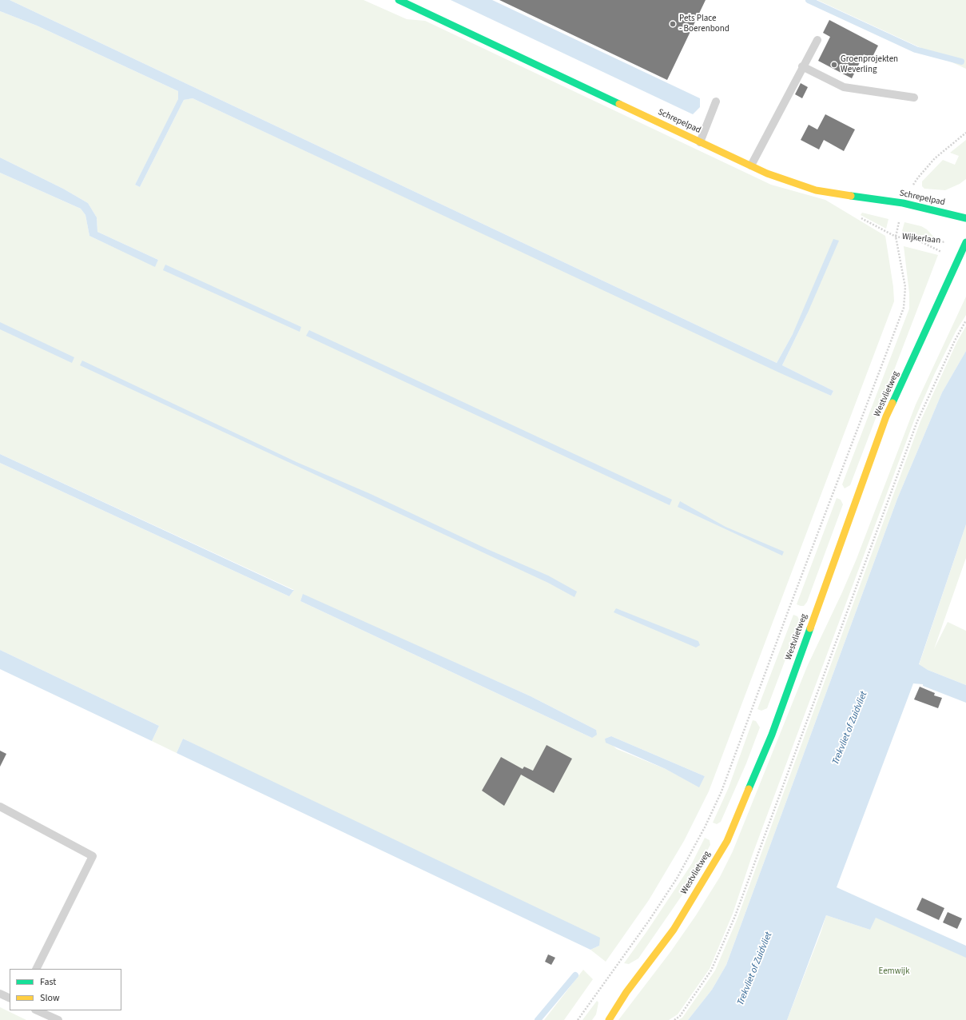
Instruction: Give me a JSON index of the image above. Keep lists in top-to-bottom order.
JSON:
{
  "streets": {
    "street": ["Schrepelpad", "Westvlietweg"],
    "path": ["Wijkerlaan"]
  },
  "crossings": [
    ["Wijkerlaan", "Westvlietweg"]
  ],
  "water": ["Trekvliet of Zuidvliet"],
  "parks": ["Eemwijk"],
  "places": ["Pets Place - Boerenbond", "Groenprojekten Weverling"],
  "legend": ["Fast", "Slow"]
}
